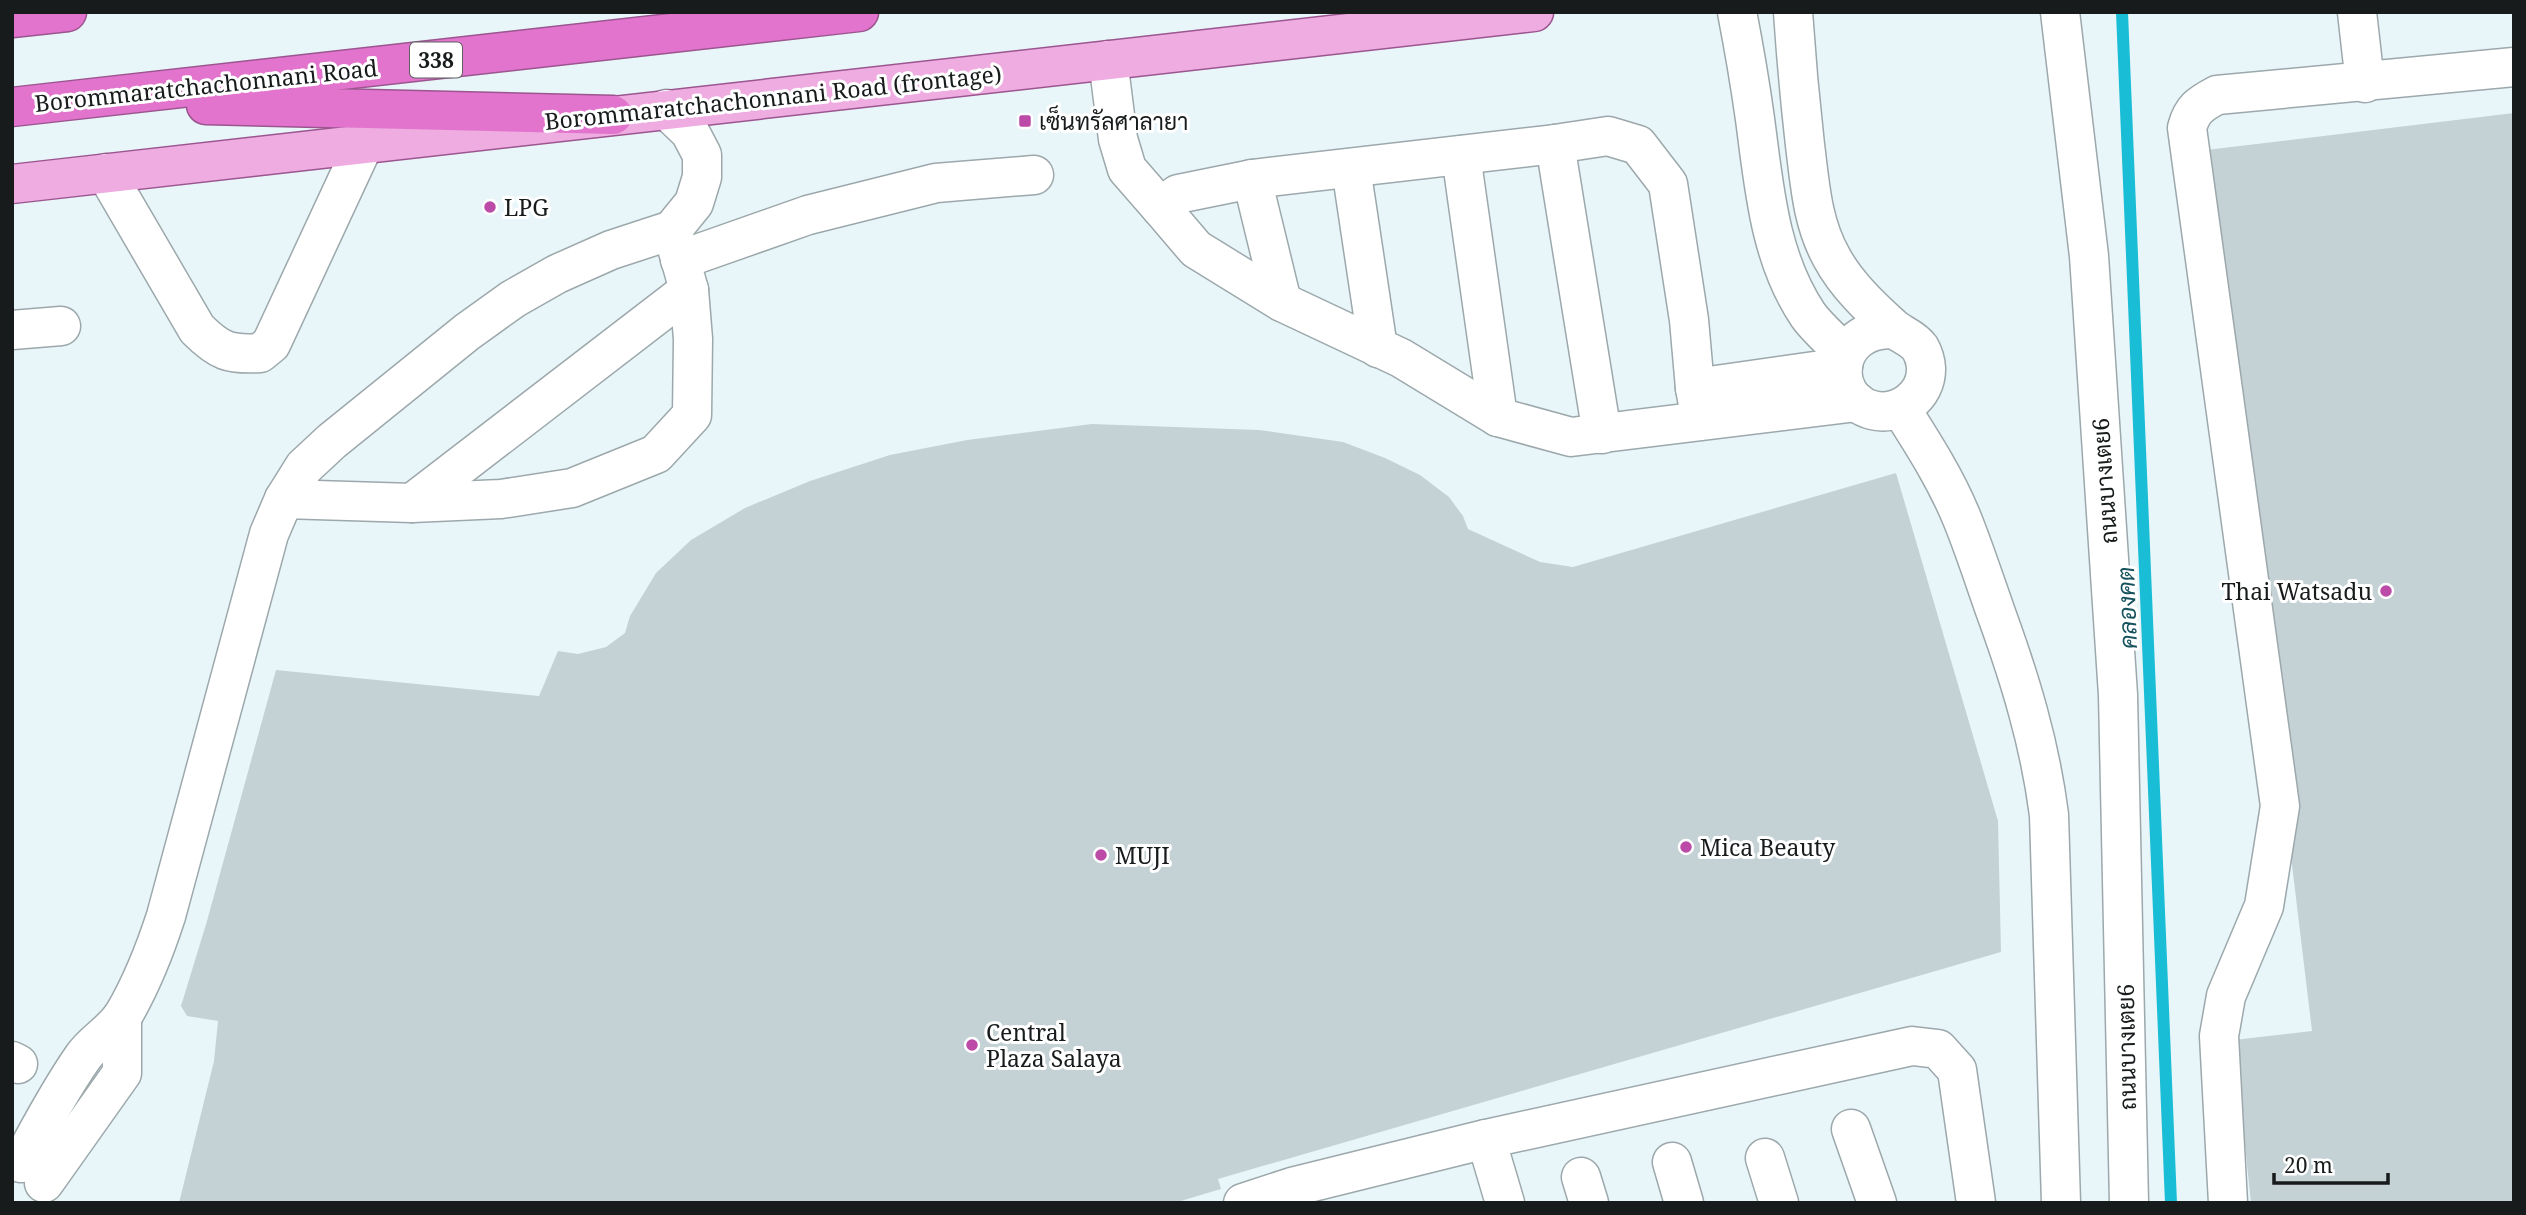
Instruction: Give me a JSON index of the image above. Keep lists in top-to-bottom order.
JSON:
{
  "streets": {
    "highway": ["338", "Borommaratchachonnani Road"],
    "main road": ["Borommaratchachonnani Road (frontage)"],
    "street": ["ถนนบางเตย6"]
  },
  "water": ["คลองคต"],
  "places": {
    "transit": ["เซ็นทรัลศาลายา"],
    "other": [
      "LPG",
      "Thai Watsadu",
      "Mica Beauty",
      "MUJI",
      "Central Plaza Salaya"
    ]
  },
  "scale_bar": "20 m"
}
